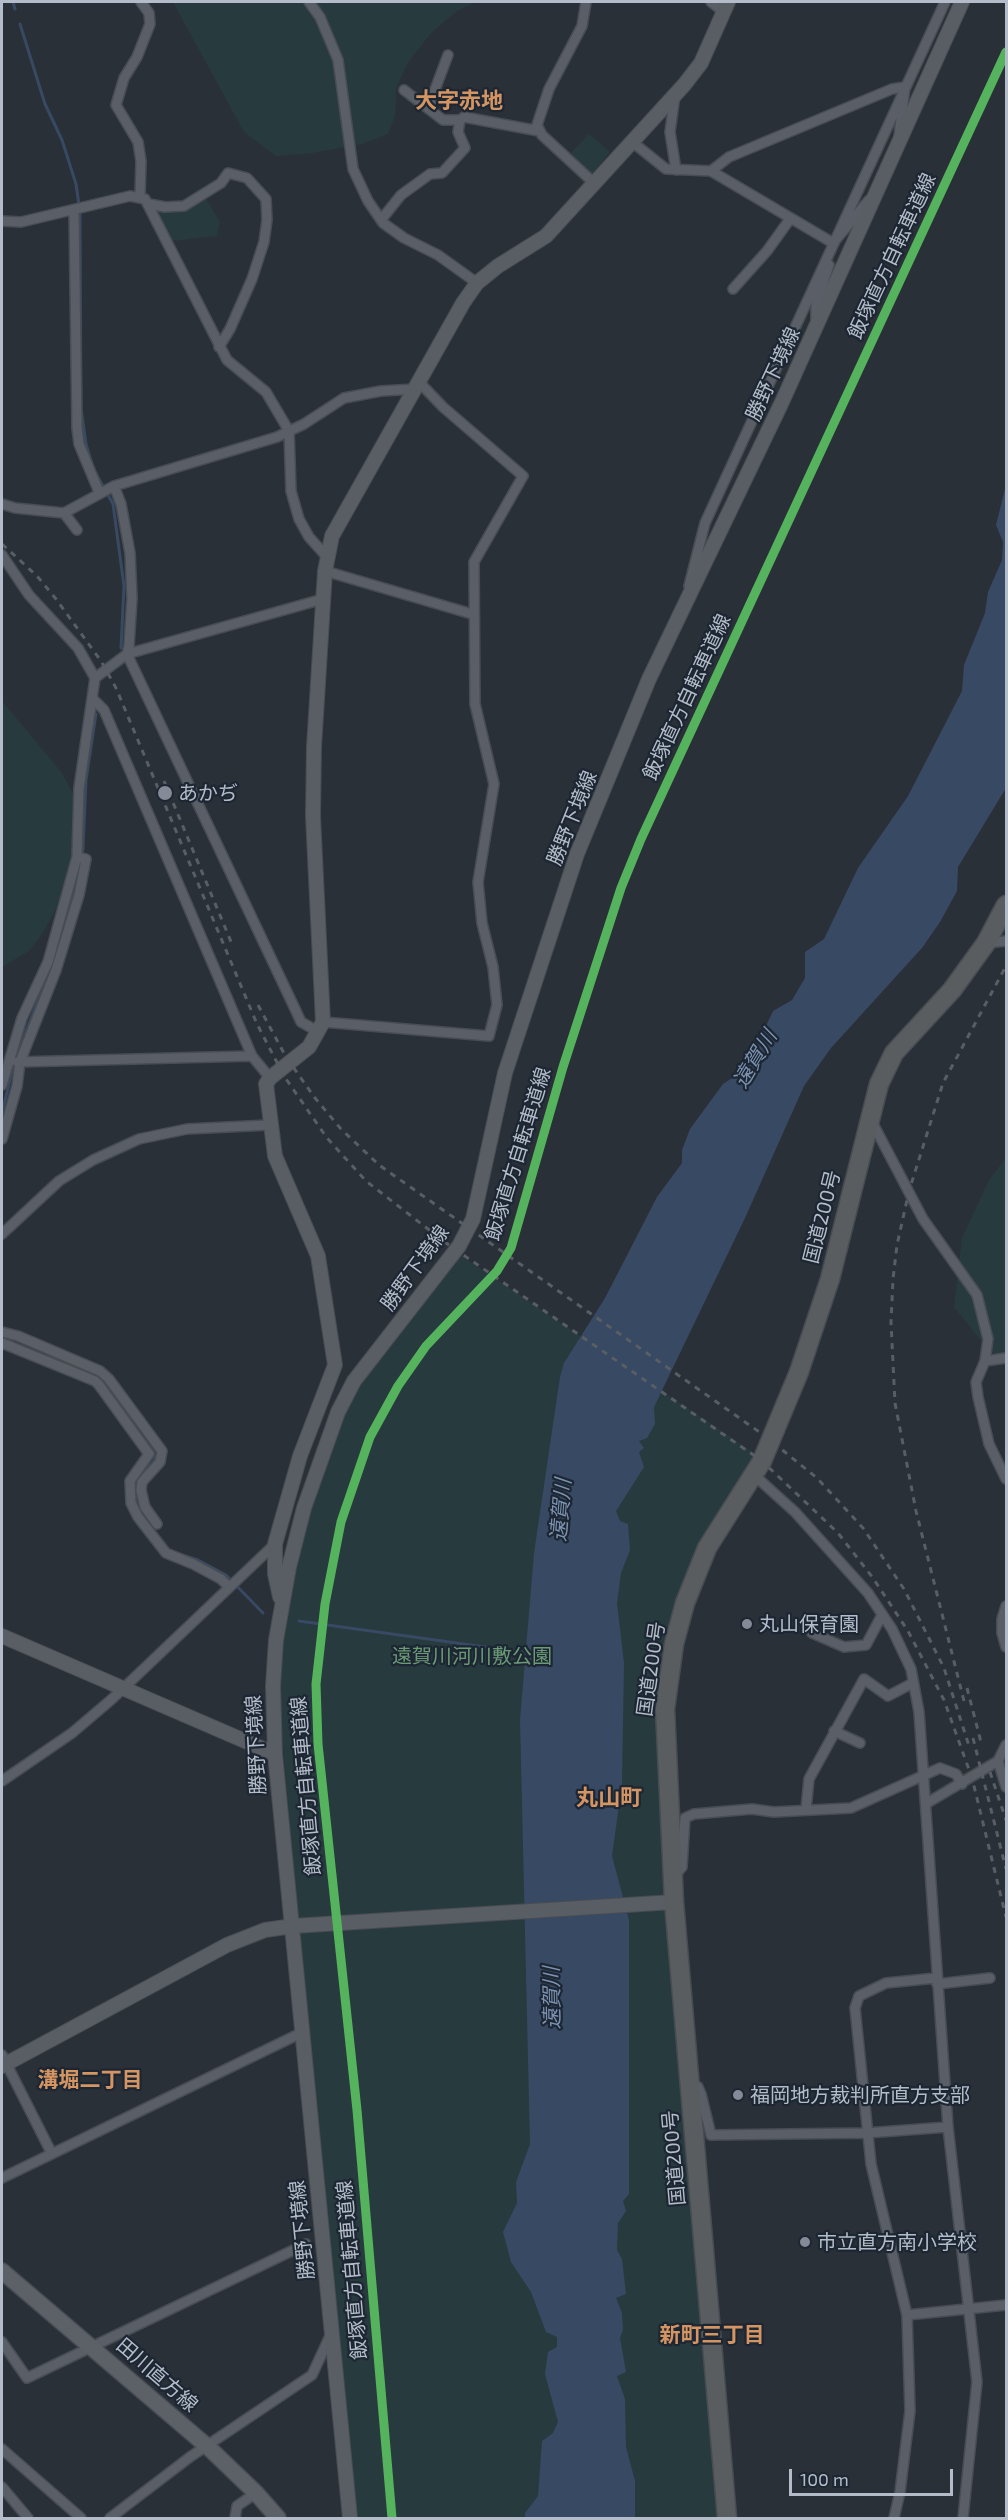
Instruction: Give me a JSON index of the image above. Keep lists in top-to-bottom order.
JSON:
{
  "streets": {
    "highway": ["国道200号"],
    "main road": ["田川直方線"],
    "street": ["勝野下境線"],
    "cycle path": ["飯塚直方自転車道線"]
  },
  "districts": [
    "大字赤地",
    "丸山町",
    "溝堀二丁目",
    "新町三丁目"
  ],
  "water": ["遠賀川"],
  "parks": ["遠賀川河川敷公園"],
  "places": [
    "あかぢ",
    "丸山保育園",
    "福岡地方裁判所直方支部",
    "市立直方南小学校"
  ],
  "scale_bar": "100 m"
}
